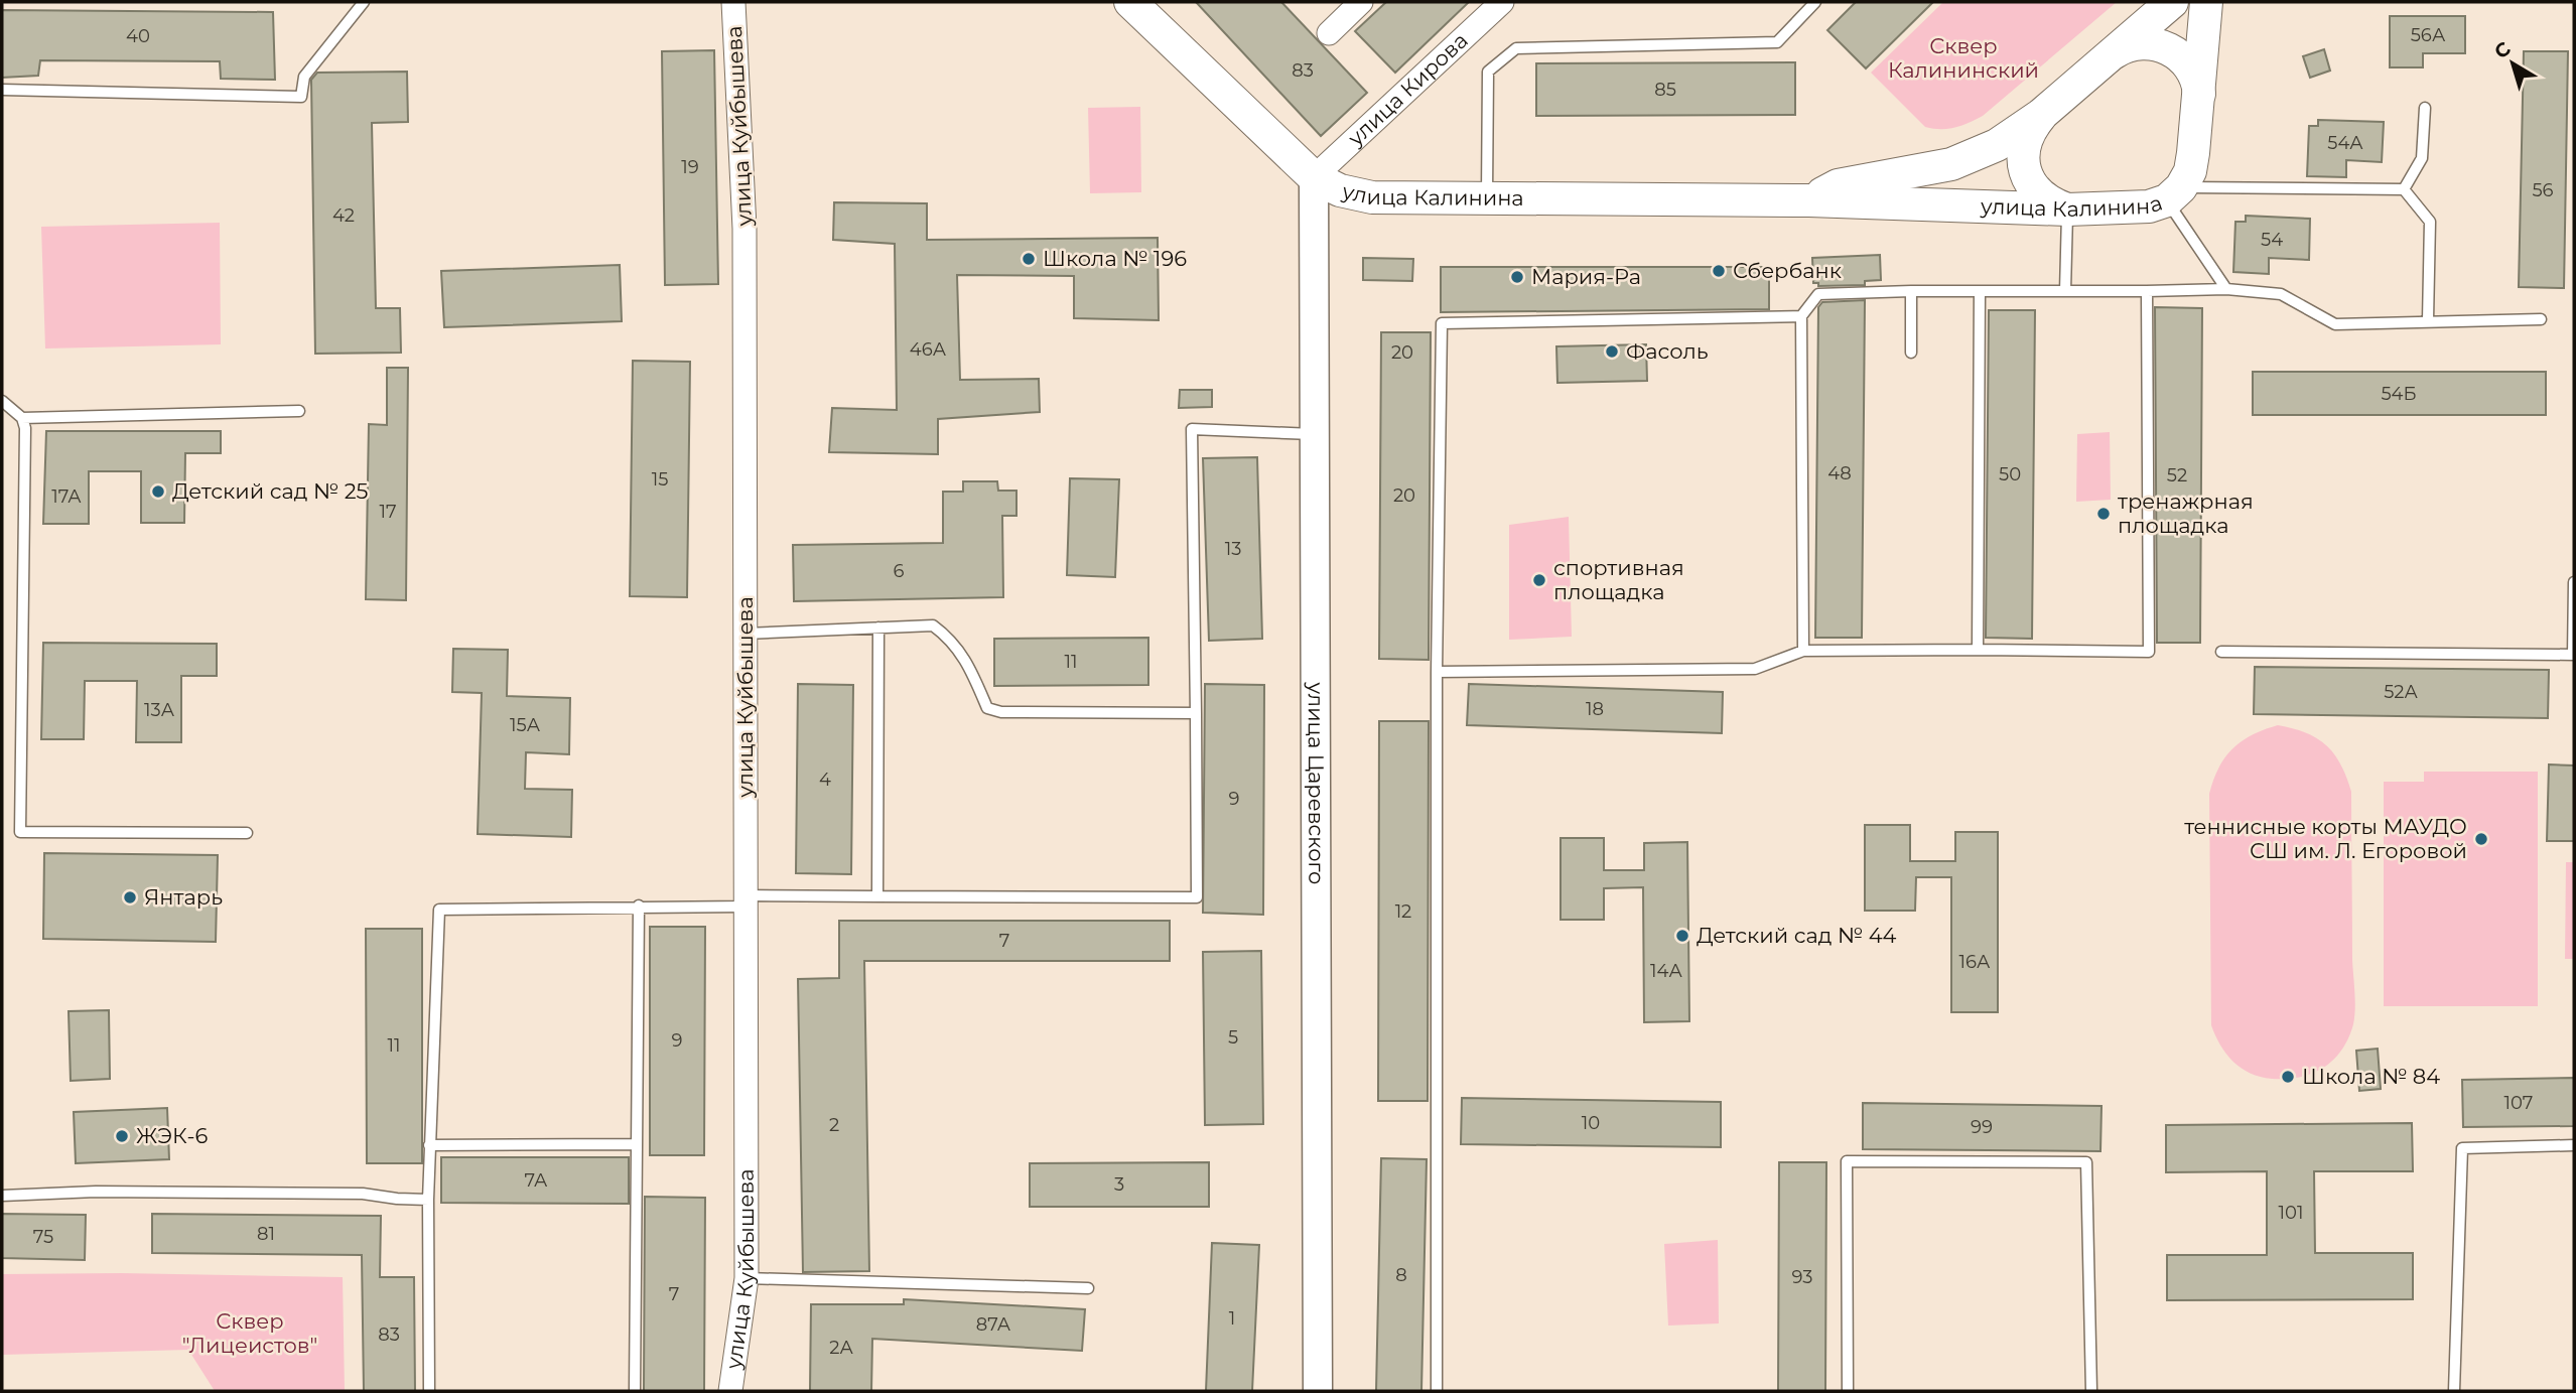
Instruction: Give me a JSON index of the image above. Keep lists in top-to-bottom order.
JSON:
{
  "streets": {
    "main road": ["улица Калинина"],
    "street": ["улица Кирова", "улица Куйбышева", "улица Царевского"]
  },
  "crossings": [
    ["улица Кирова", "улица Калинина"],
    ["улица Кирова", "улица Царевского"],
    ["улица Калинина", "улица Царевского"]
  ],
  "parks": ["Сквер Калининский", "Сквер \"Лицеистов\""],
  "places": [
    "Школа № 196",
    "Сбербанк",
    "Мария-Ра",
    "Фасоль",
    "Детский сад № 25",
    "тренажрная площадка",
    "спортивная площадка",
    "теннисные корты МАУДО СШ им. Л. Егоровой",
    "Янтарь",
    "Детский сад № 44",
    "Школа № 84",
    "ЖЭК-6"
  ],
  "house_numbers": [
    "56А",
    "40",
    "83",
    "85",
    "54А",
    "19",
    "56",
    "42",
    "54",
    "46А",
    "20",
    "54Б",
    "48",
    "50",
    "52",
    "15",
    "20",
    "17А",
    "17",
    "13",
    "6",
    "11",
    "52А",
    "18",
    "13А",
    "15А",
    "4",
    "9",
    "12",
    "7",
    "16А",
    "14А",
    "5",
    "9",
    "11",
    "107",
    "10",
    "2",
    "99",
    "7А",
    "3",
    "101",
    "81",
    "75",
    "8",
    "93",
    "7",
    "1",
    "87А",
    "83",
    "2А"
  ],
  "north": "top left"
}
